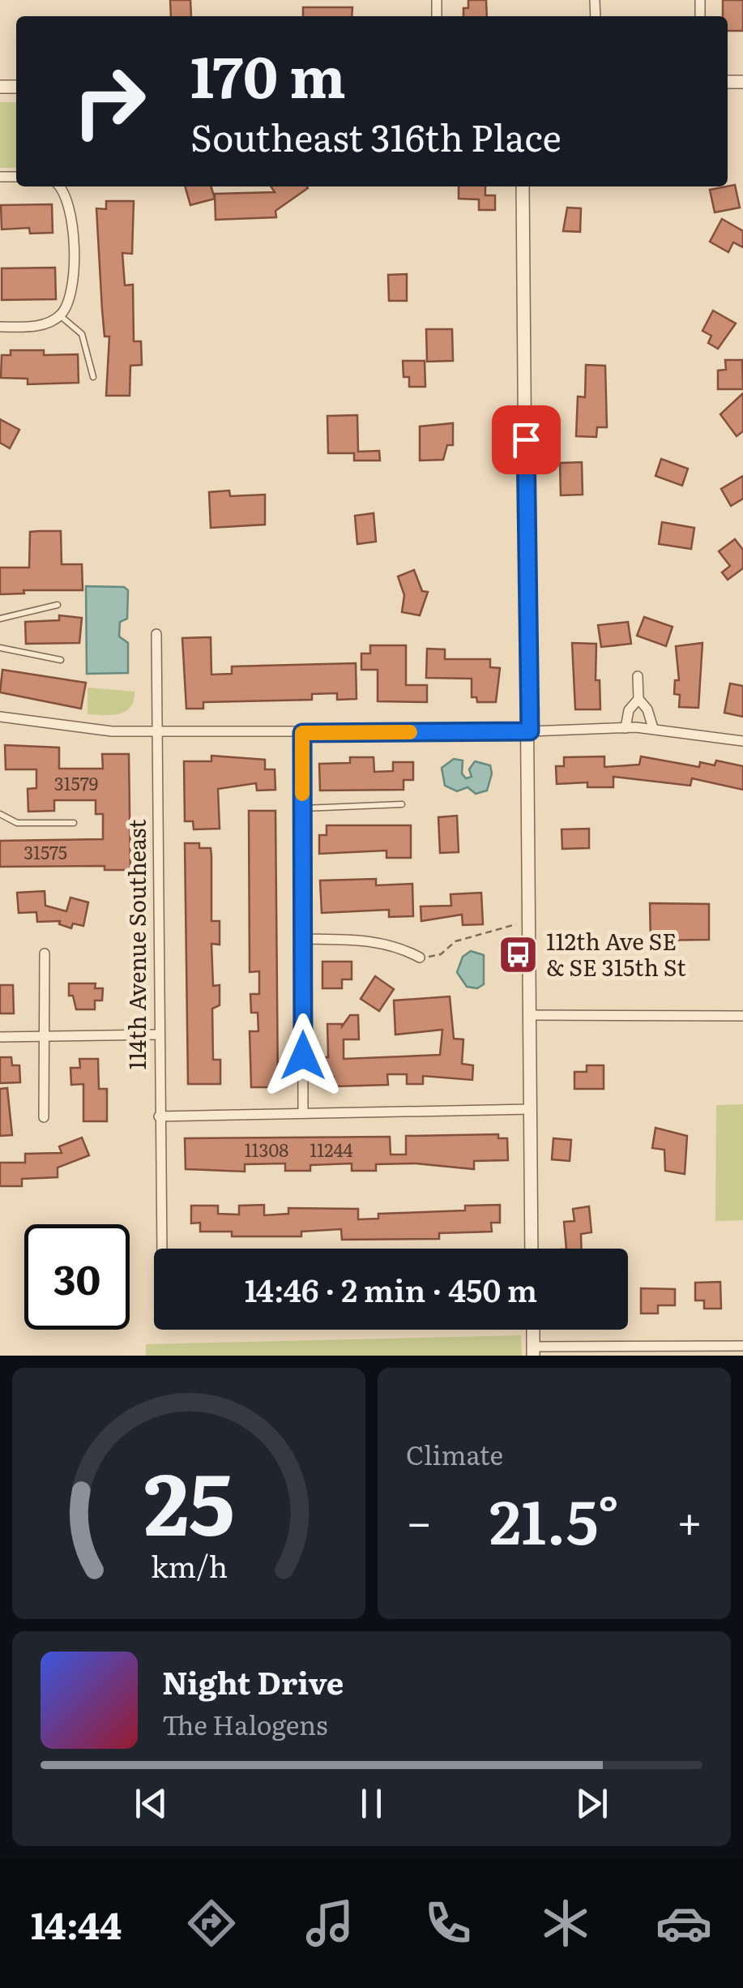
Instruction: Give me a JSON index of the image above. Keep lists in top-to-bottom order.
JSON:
{
  "streets": {
    "street": ["114th Avenue Southeast"]
  },
  "places": {
    "bus stop": ["112th Ave SE & SE 315th St"]
  },
  "house_numbers": [
    "31579",
    "31575",
    "11308",
    "11244"
  ],
  "page": {
    "turn": ["170 m", "Southeast 316th Place"],
    "limit": "30",
    "trip": "14:46 · 2 min · 450 m",
    "tile": "Climate",
    "heat": ["−", "21.5°", "+"],
    "song": ["Night Drive", "The Halogens"],
    "tabs": "14:44",
    "gauge": ["25", "km/h"]
  }
}
